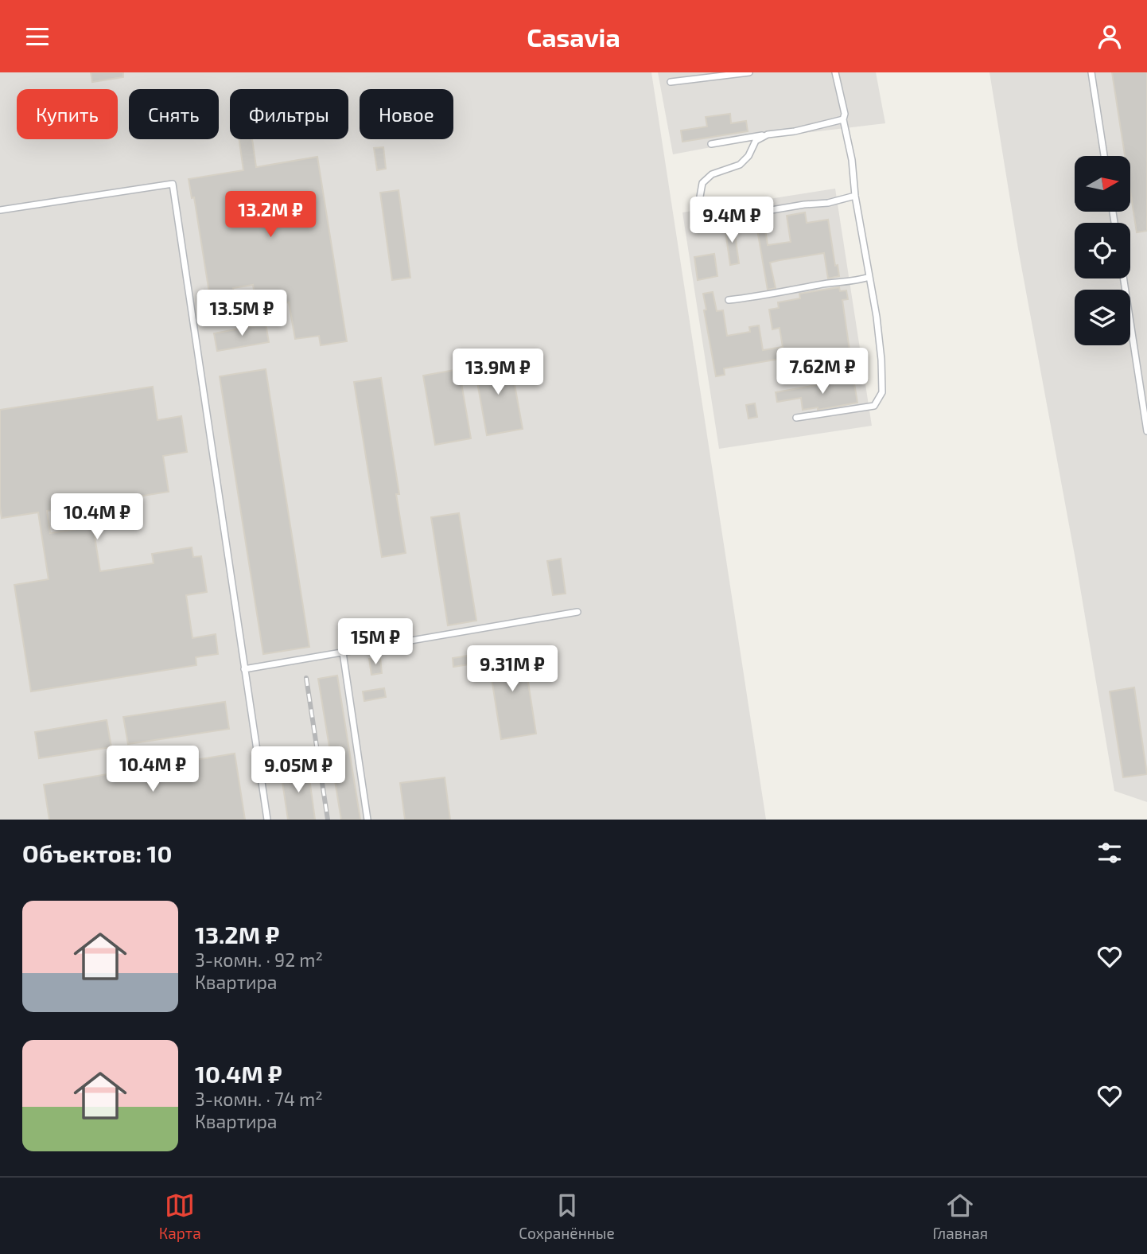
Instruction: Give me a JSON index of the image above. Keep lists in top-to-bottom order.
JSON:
{
  "north": "right",
  "page": {
    "header": "Casavia",
    "chip": [
      "Купить",
      "Снять",
      "Фильтры",
      "Новое"
    ],
    "price": [
      "13.2M ₽",
      "9.4M ₽",
      "13.5M ₽",
      "7.62M ₽",
      "13.9M ₽",
      "10.4M ₽",
      "15M ₽",
      "9.31M ₽",
      "10.4M ₽",
      "9.05M ₽"
    ],
    "heading": "Объектов: 10",
    "list": [
      {
        "name": "13.2M ₽",
        "note": "3-комн. · 92 m² · Квартира"
      },
      {
        "name": "10.4M ₽",
        "note": "3-комн. · 74 m² · Квартира"
      }
    ],
    "tabs": ["Карта", "Сохранённые", "Главная"]
  }
}
